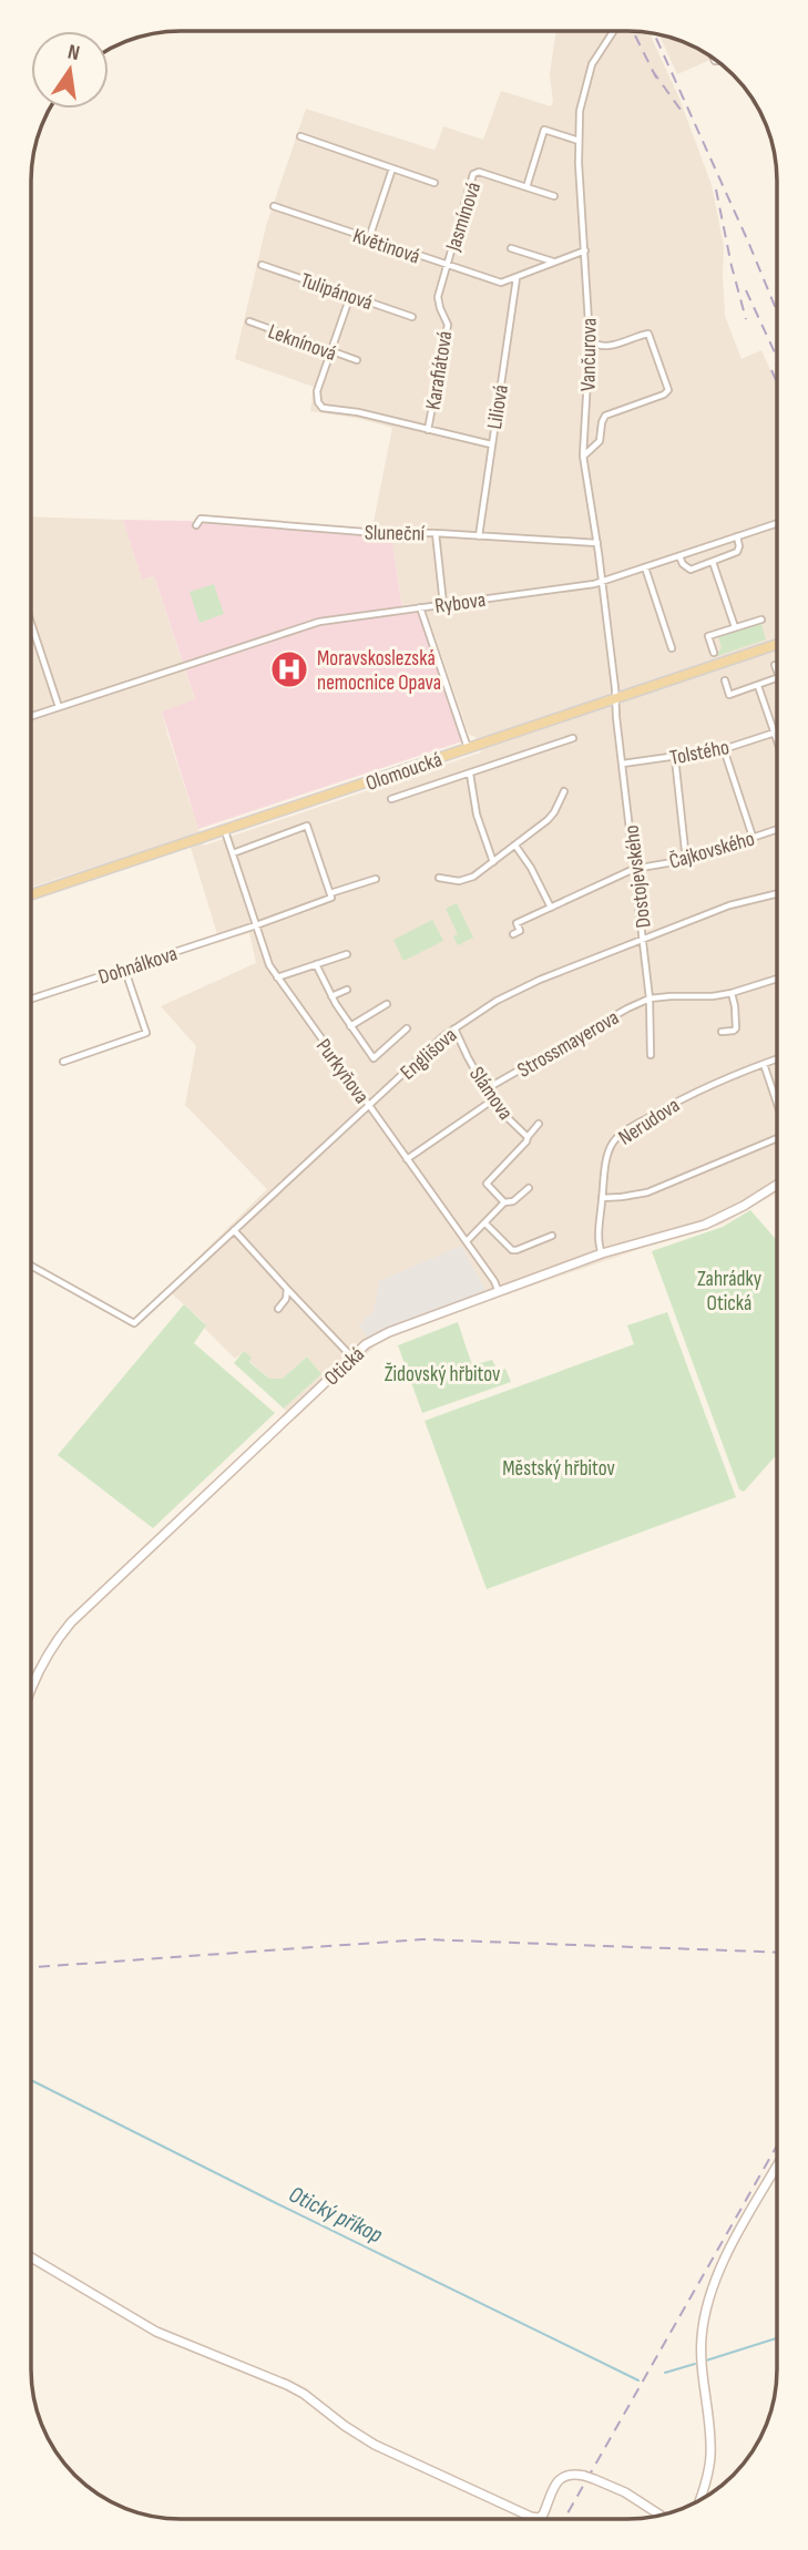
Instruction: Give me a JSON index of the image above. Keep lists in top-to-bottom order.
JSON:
{
  "streets": {
    "main road": ["Olomoucká", "Otická"],
    "street": [
      "Jasmínová",
      "Květinová",
      "Tulipánová",
      "Leknínová",
      "Vančurova",
      "Karafiátová",
      "Liliová",
      "Sluneční",
      "Rybova",
      "Tolstého",
      "Čajkovského",
      "Dostojevského",
      "Dohnálkova",
      "Strossmayerova",
      "Englišova",
      "Purkyňova",
      "Slámova",
      "Nerudova"
    ]
  },
  "crossings": [
    ["Jasmínová", "Květinová"],
    ["Jasmínová", "Karafiátová"],
    ["Květinová", "Karafiátová"],
    ["Květinová", "Liliová"],
    ["Tulipánová", "Karafiátová"],
    ["Leknínová", "Karafiátová"],
    ["Vančurova", "Sluneční"],
    ["Vančurova", "Rybova"],
    ["Vančurova", "Olomoucká"],
    ["Vančurova", "Dostojevského"],
    ["Karafiátová", "Liliová"],
    ["Liliová", "Sluneční"],
    ["Tolstého", "Dostojevského"],
    ["Olomoucká", "Dostojevského"],
    ["Olomoucká", "Purkyňova"],
    ["Čajkovského", "Dostojevského"],
    ["Dostojevského", "Strossmayerova"],
    ["Dostojevského", "Englišova"],
    ["Dohnálkova", "Purkyňova"],
    ["Strossmayerova", "Slámova"],
    ["Englišova", "Purkyňova"],
    ["Englišova", "Slámova"],
    ["Purkyňova", "Otická"],
    ["Nerudova", "Otická"]
  ],
  "water": ["Otický příkop"],
  "parks": ["Zahrádky Otická", "Židovský hřbitov", "Městský hřbitov"],
  "places": {
    "hospital": ["Moravskoslezská nemocnice Opava"]
  },
  "north": "top"
}
